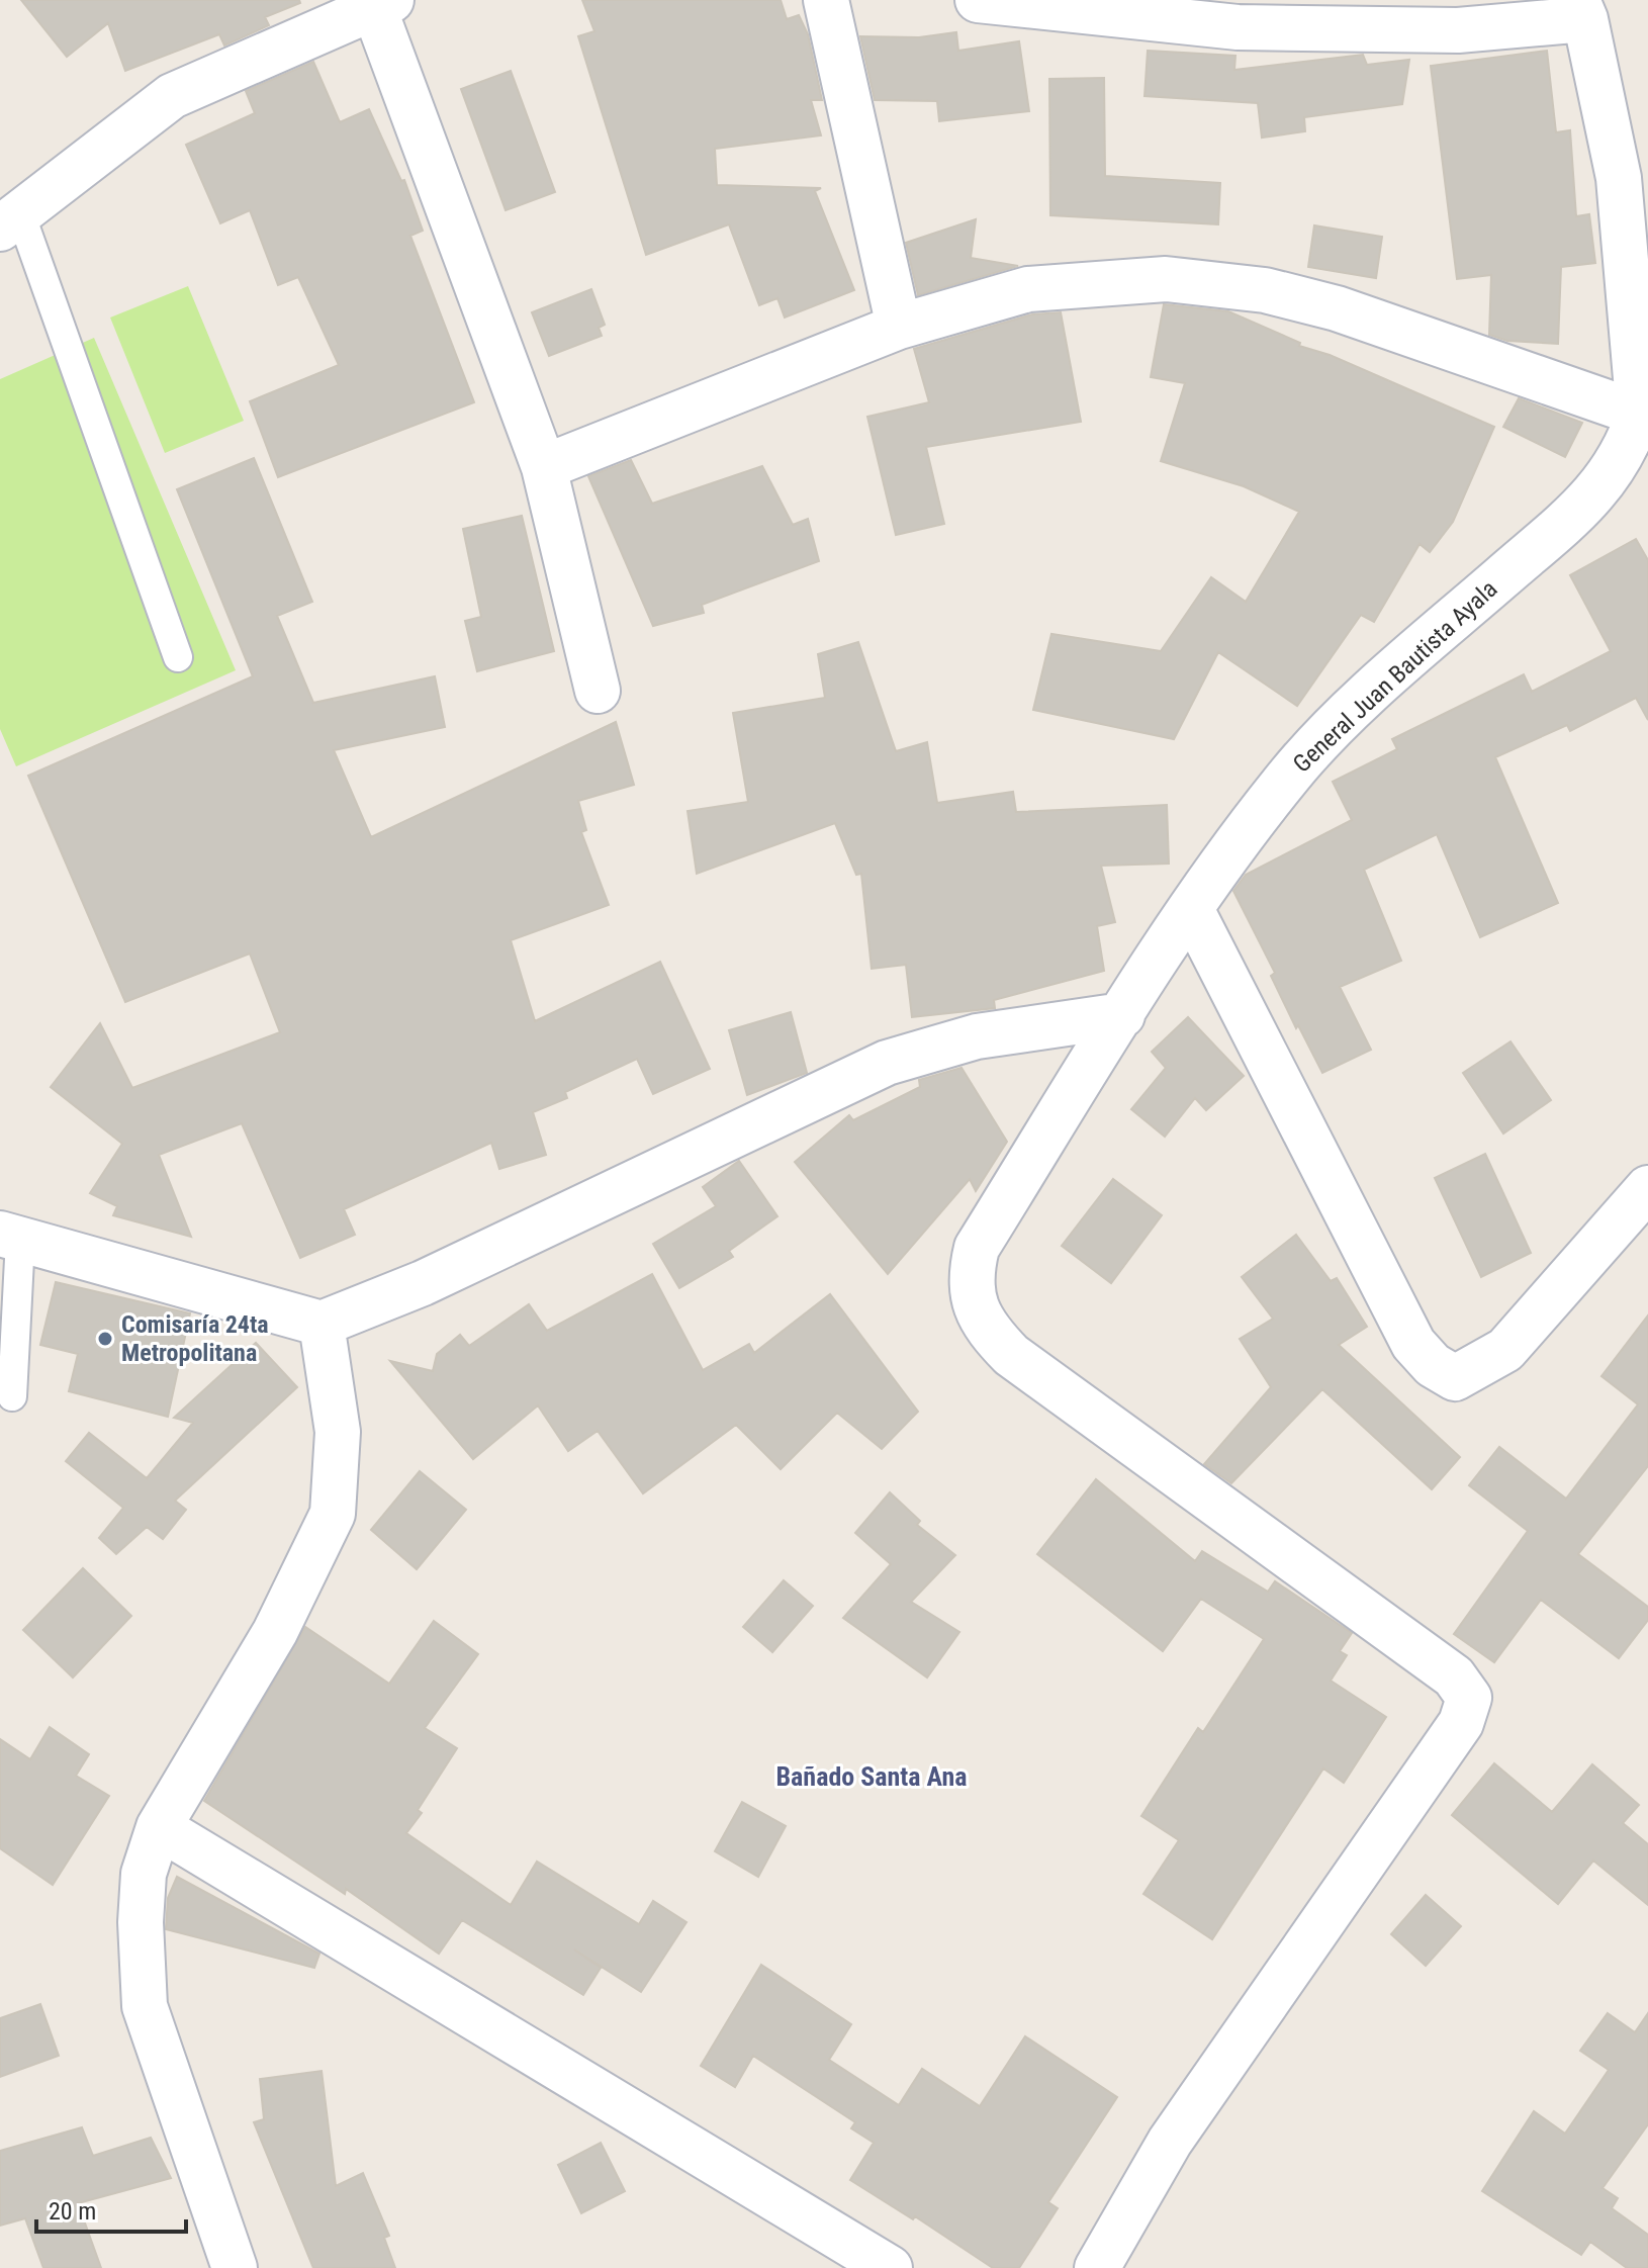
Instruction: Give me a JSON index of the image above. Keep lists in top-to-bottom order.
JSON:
{
  "streets": {
    "street": ["General Juan Bautista Ayala"]
  },
  "districts": ["Bañado Santa Ana"],
  "places": ["Comisaría 24ta Metropolitana"],
  "scale_bar": "20 m"
}
